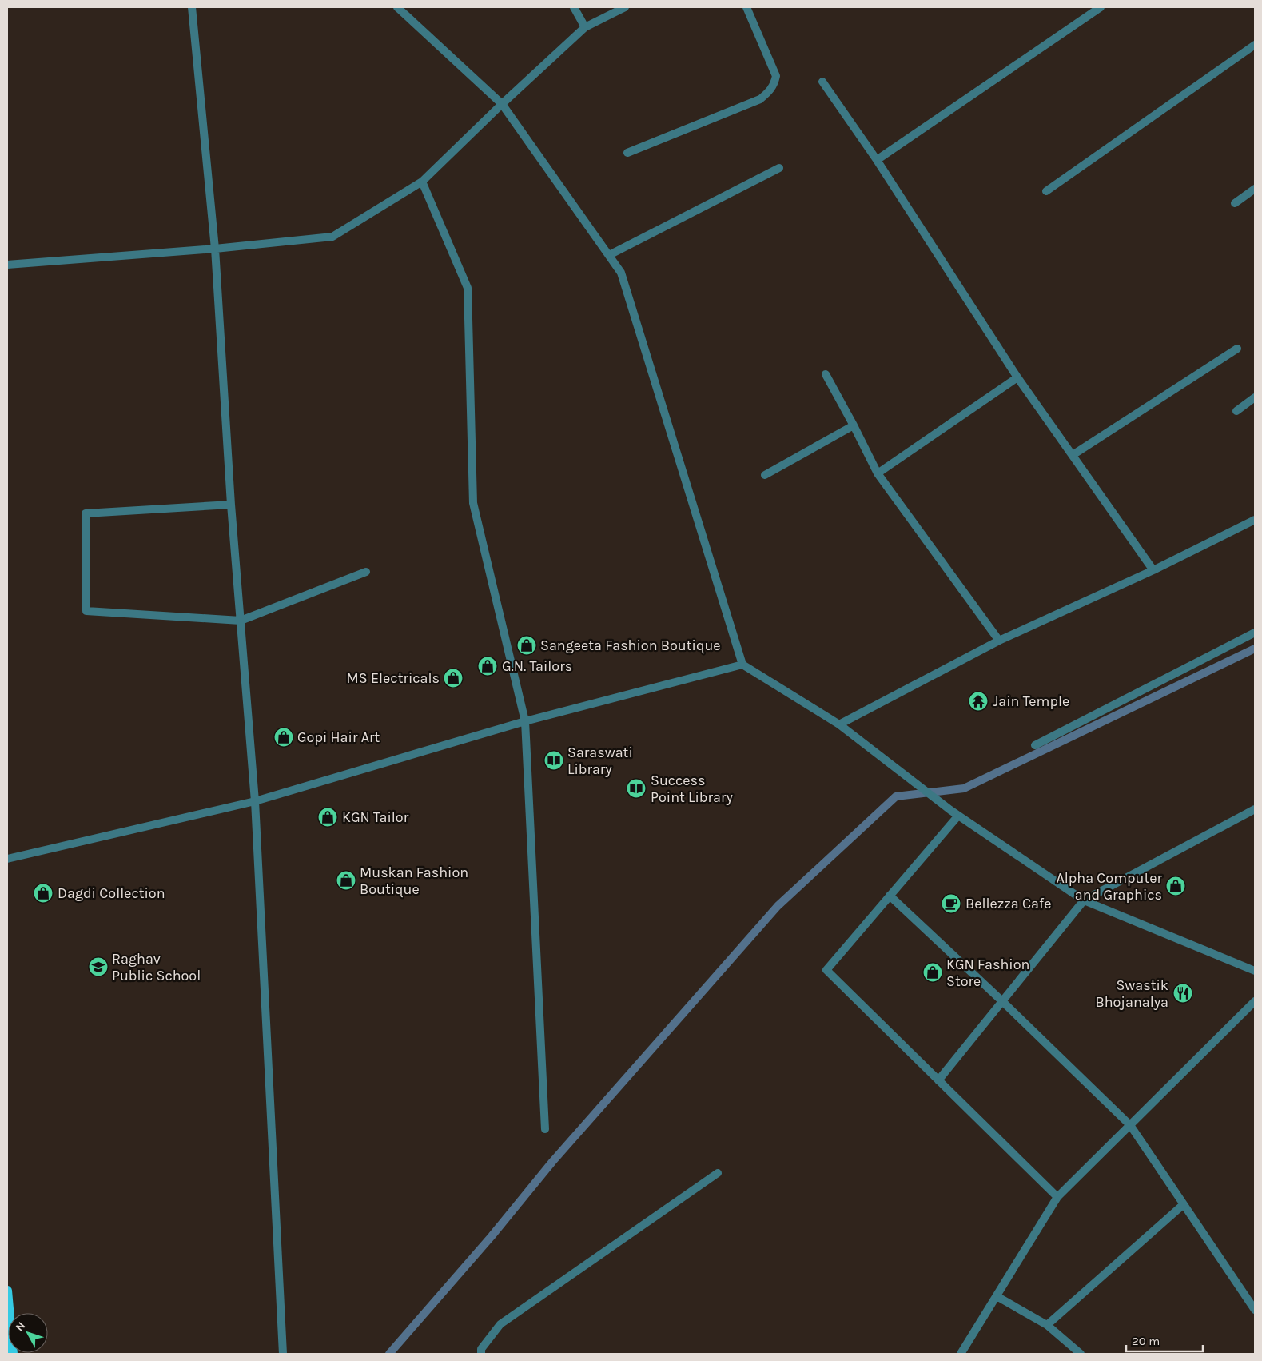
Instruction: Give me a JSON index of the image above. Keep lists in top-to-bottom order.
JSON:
{
  "places": {
    "shop": [
      "Sangeeta Fashion Boutique",
      "G.N. Tailors",
      "MS Electricals",
      "Gopi Hair Art",
      "KGN Tailor",
      "Muskan Fashion Boutique",
      "Alpha Computer and Graphics",
      "Dagdi Collection",
      "KGN Fashion Store"
    ],
    "temple": ["Jain Temple"],
    "library": ["Saraswati Library", "Success Point Library"],
    "cafe": ["Bellezza Cafe"],
    "school or university": ["Raghav Public School"],
    "restaurant": ["Swastik Bhojanalya"]
  },
  "scale_bar": "20 m",
  "north": "top left"
}
